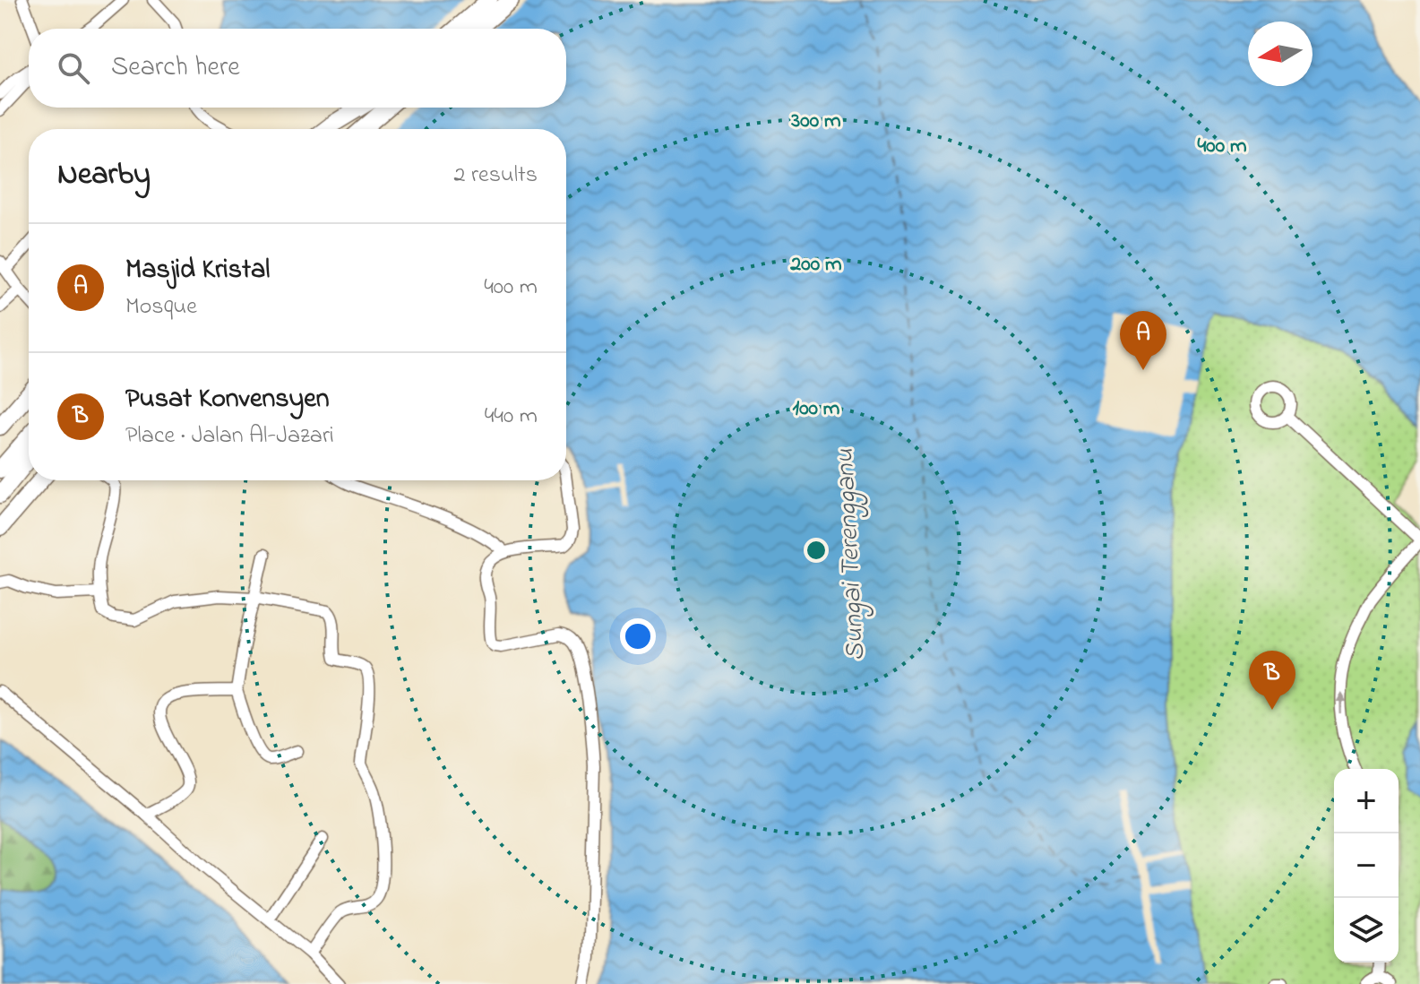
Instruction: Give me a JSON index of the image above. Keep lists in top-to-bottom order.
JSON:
{
  "water": ["Sungai Terengganu"],
  "north": "left",
  "page": {
    "search": "Search here",
    "heading": ["Nearby", "2 results"],
    "list": [
      {
        "mark": "A",
        "name": "Masjid Kristal",
        "note": "Mosque",
        "value": "400 m"
      },
      {
        "mark": "B",
        "name": "Pusat Konvensyen",
        "note": "Place · Jalan Al-Jazari",
        "value": "440 m"
      }
    ],
    "pins": ["A", "B"],
    "map_buttons": ["+", "−"]
  },
  "rings": [
    "300 m",
    "400 m",
    "200 m",
    "100 m"
  ]
}
